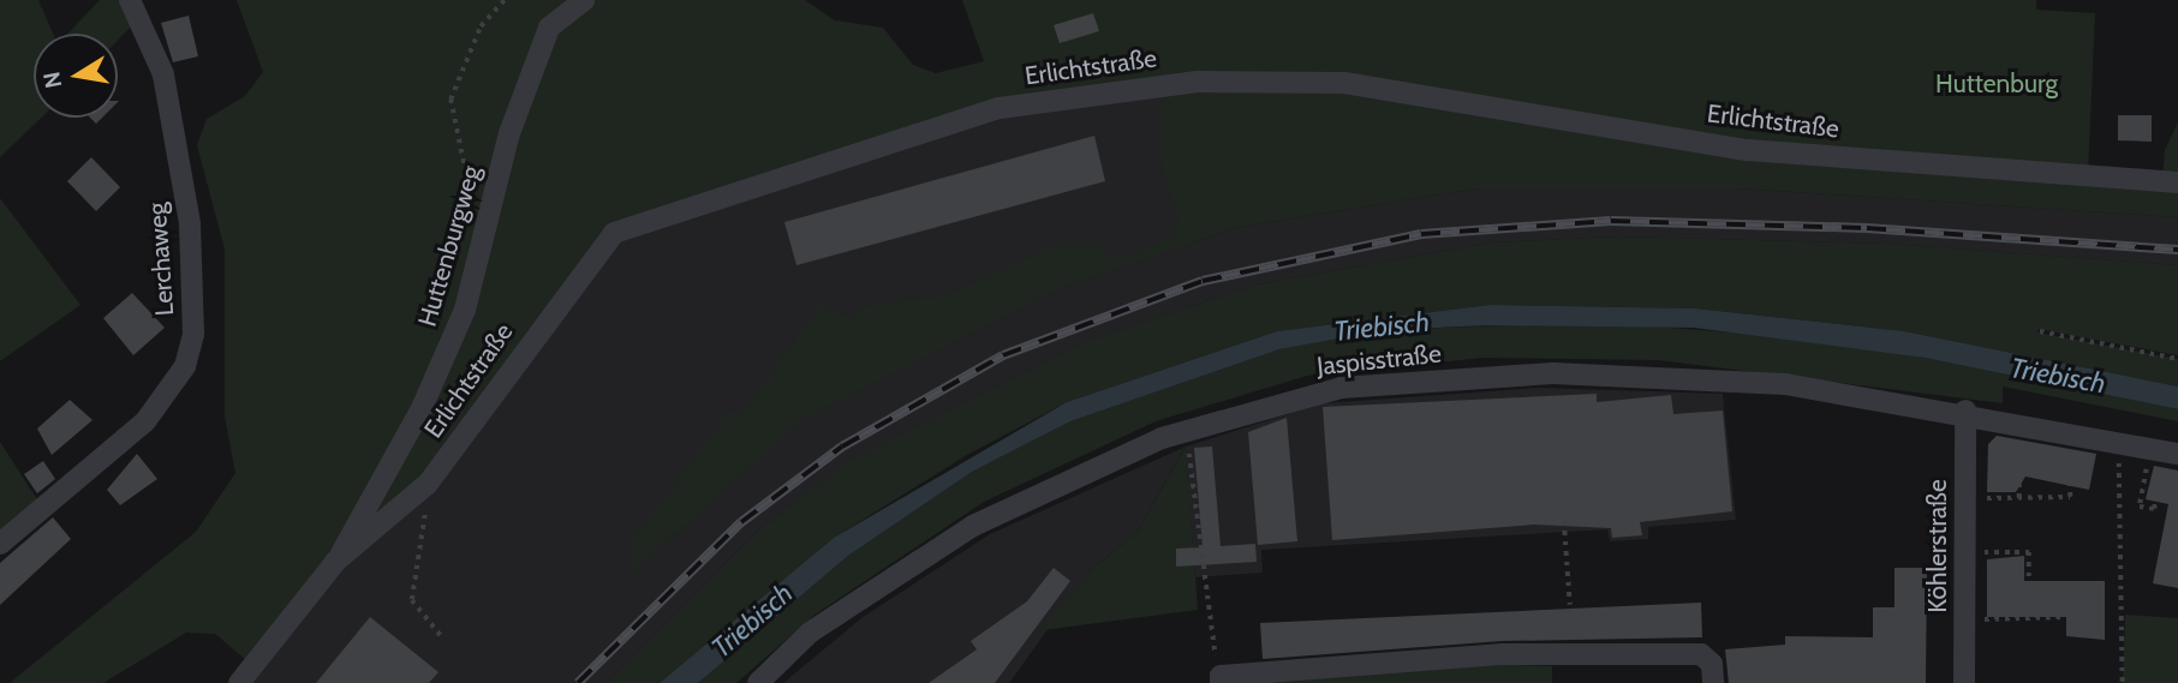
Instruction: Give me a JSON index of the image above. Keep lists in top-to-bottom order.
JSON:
{
  "streets": {
    "street": [
      "Erlichtstraße",
      "Huttenburgweg",
      "Lerchaweg",
      "Jaspisstraße",
      "Köhlerstraße"
    ]
  },
  "crossings": [
    ["Erlichtstraße", "Huttenburgweg"],
    ["Jaspisstraße", "Köhlerstraße"]
  ],
  "water": ["Triebisch"],
  "parks": ["Huttenburg"],
  "north": "left"
}
